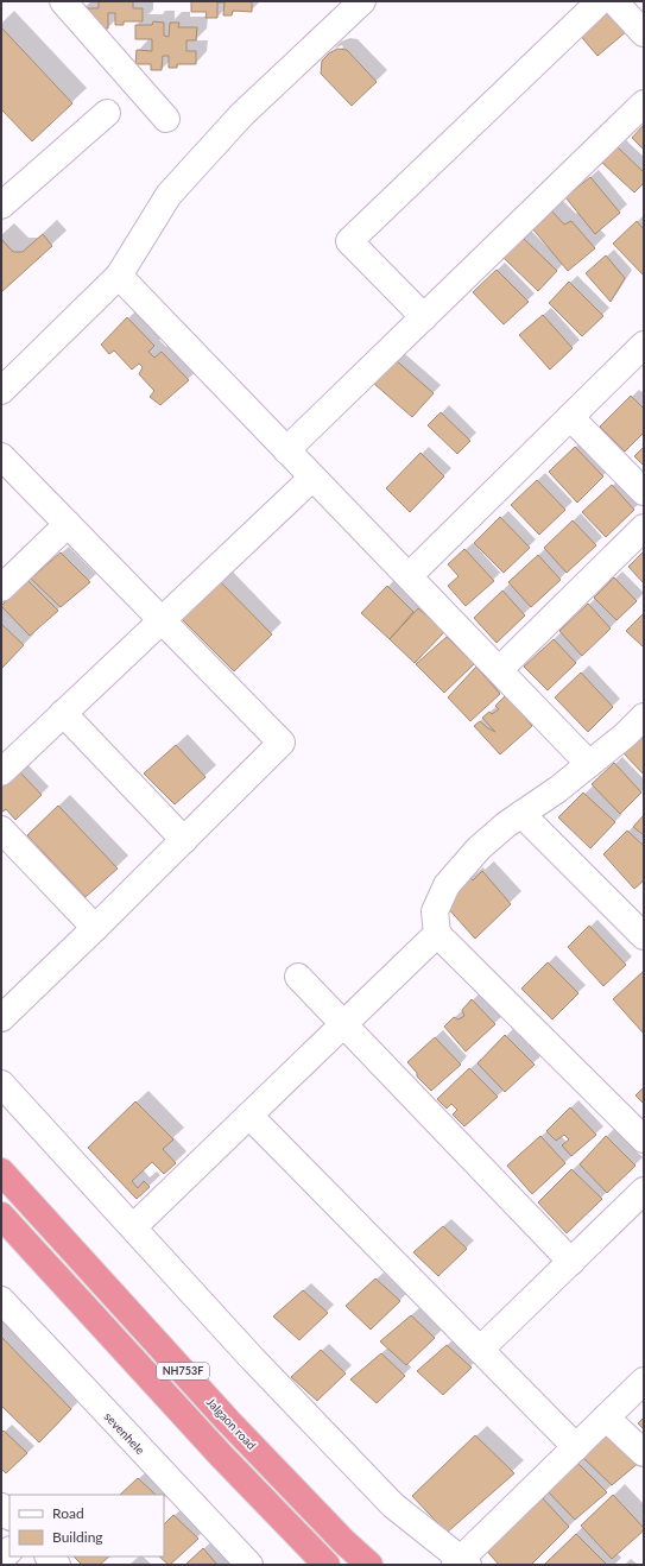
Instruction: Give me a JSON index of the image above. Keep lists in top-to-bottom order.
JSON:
{
  "streets": {
    "highway": ["NH753F", "Jalgaon road"],
    "street": ["sevenhele"]
  },
  "legend": ["Road", "Building"]
}
